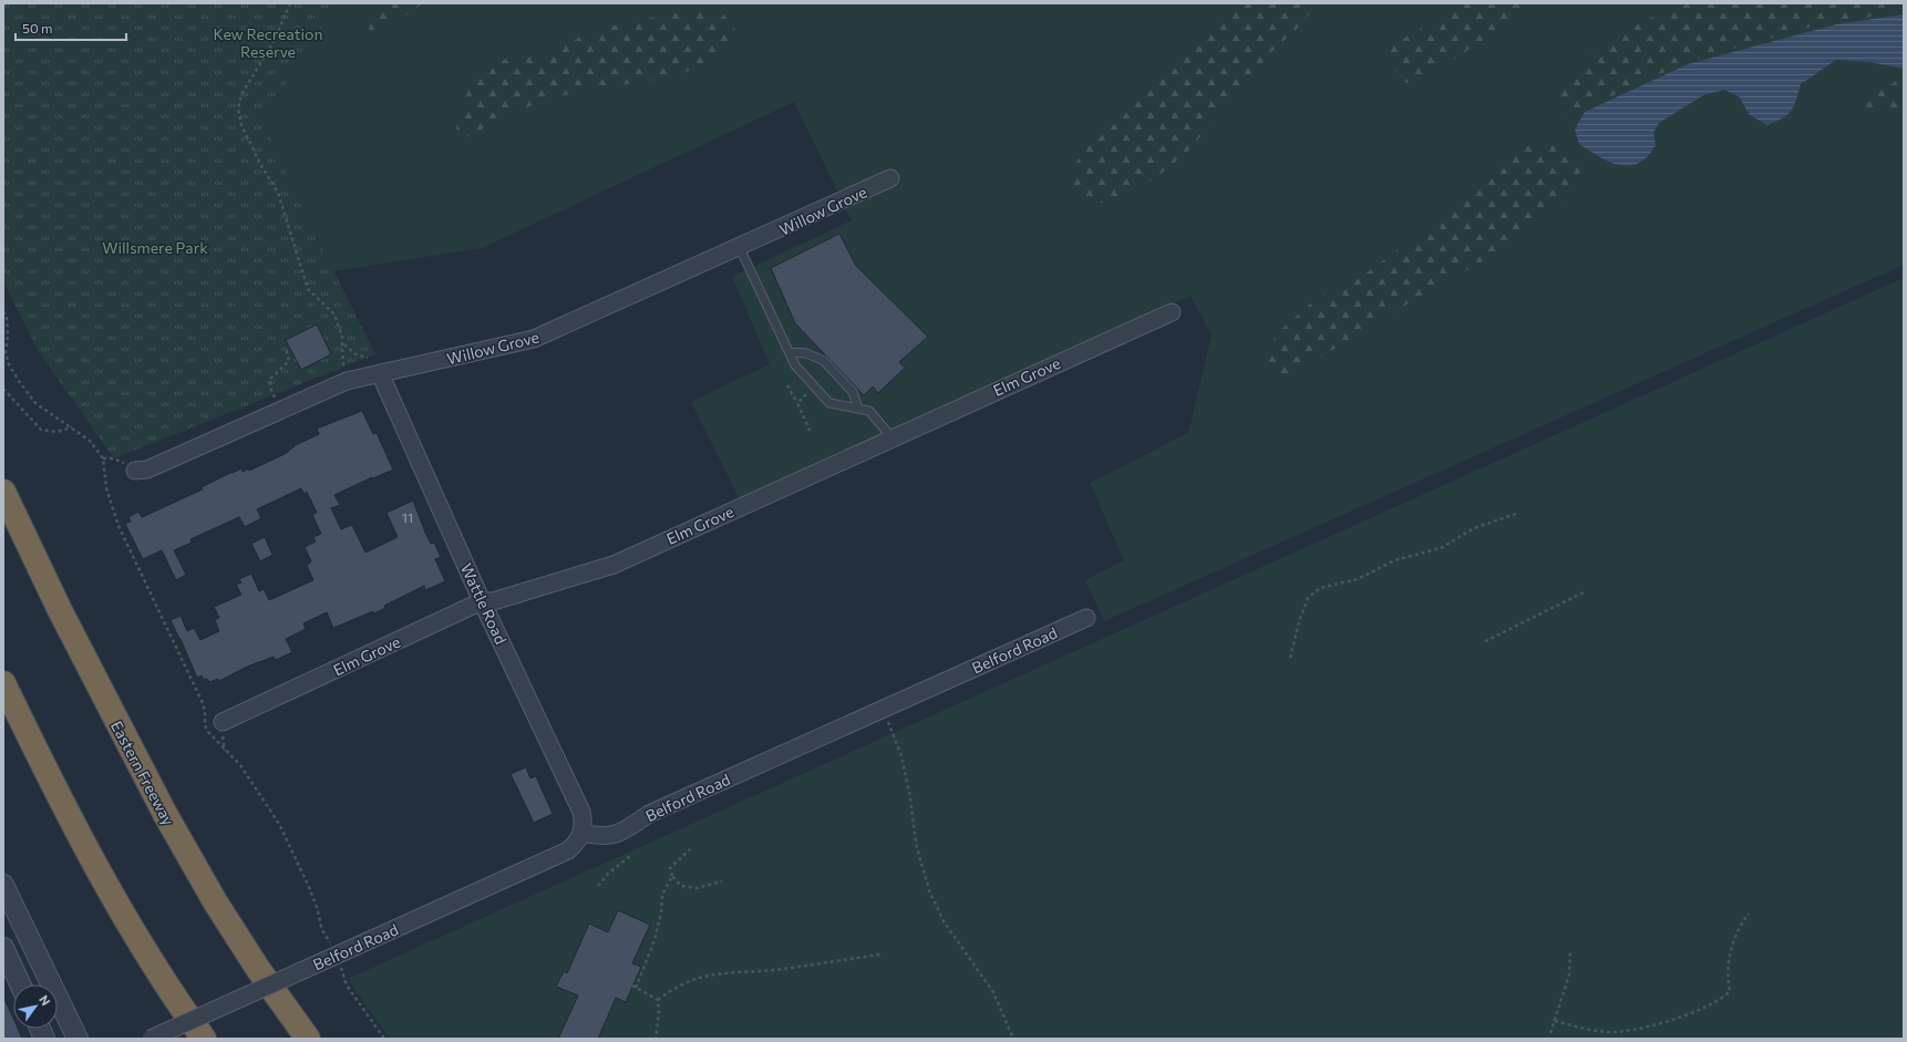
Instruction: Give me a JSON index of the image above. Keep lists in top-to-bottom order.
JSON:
{
  "streets": {
    "highway": ["Eastern Freeway"],
    "street": [
      "Willow Grove",
      "Elm Grove",
      "Wattle Road",
      "Belford Road"
    ]
  },
  "crossings": [
    ["Willow Grove", "Wattle Road"],
    ["Elm Grove", "Wattle Road"],
    ["Wattle Road", "Belford Road"]
  ],
  "parks": ["Kew Recreation Reserve", "Willsmere Park"],
  "house_numbers": ["11"],
  "scale_bar": "50 m",
  "north": "top right"
}
